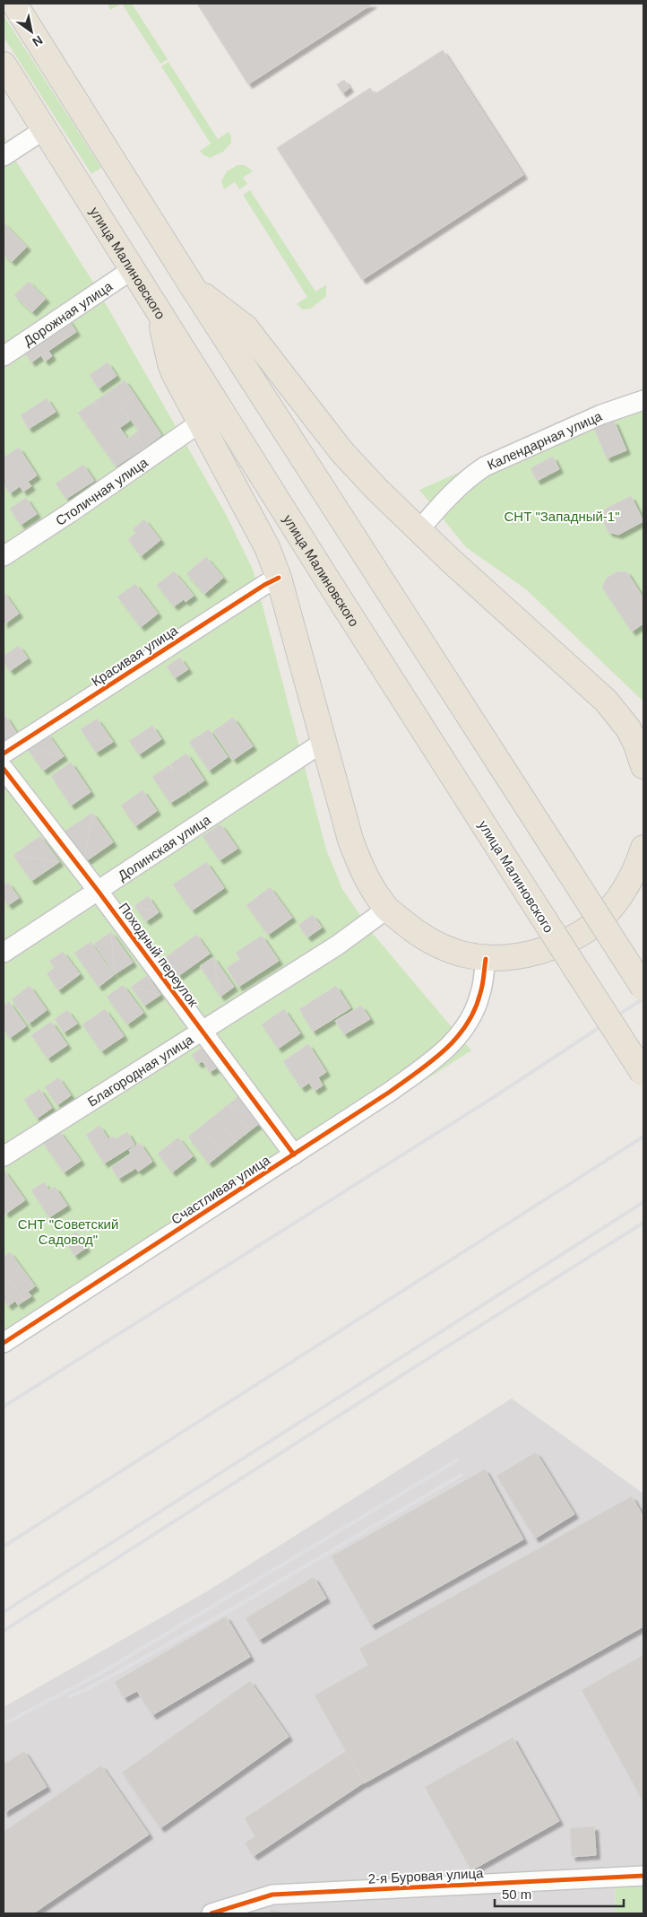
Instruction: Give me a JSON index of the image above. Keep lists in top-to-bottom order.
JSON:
{
  "streets": {
    "highway": ["улица Малиновского"],
    "street": [
      "Дорожная улица",
      "Календарная улица",
      "Столичная улица",
      "Красивая улица",
      "Долинская улица",
      "Походный переулок",
      "Благородная улица",
      "Счастливая улица",
      "2-я Буровая улица"
    ]
  },
  "crossings": [
    ["улица Малиновского", "Дорожная улица"],
    ["Долинская улица", "Походный переулок"],
    ["Походный переулок", "Благородная улица"],
    ["Походный переулок", "Счастливая улица"]
  ],
  "parks": ["СНТ \"Западный-1\"", "СНТ \"Советский Садовод\""],
  "scale_bar": "50 m",
  "north": "bottom right"
}
